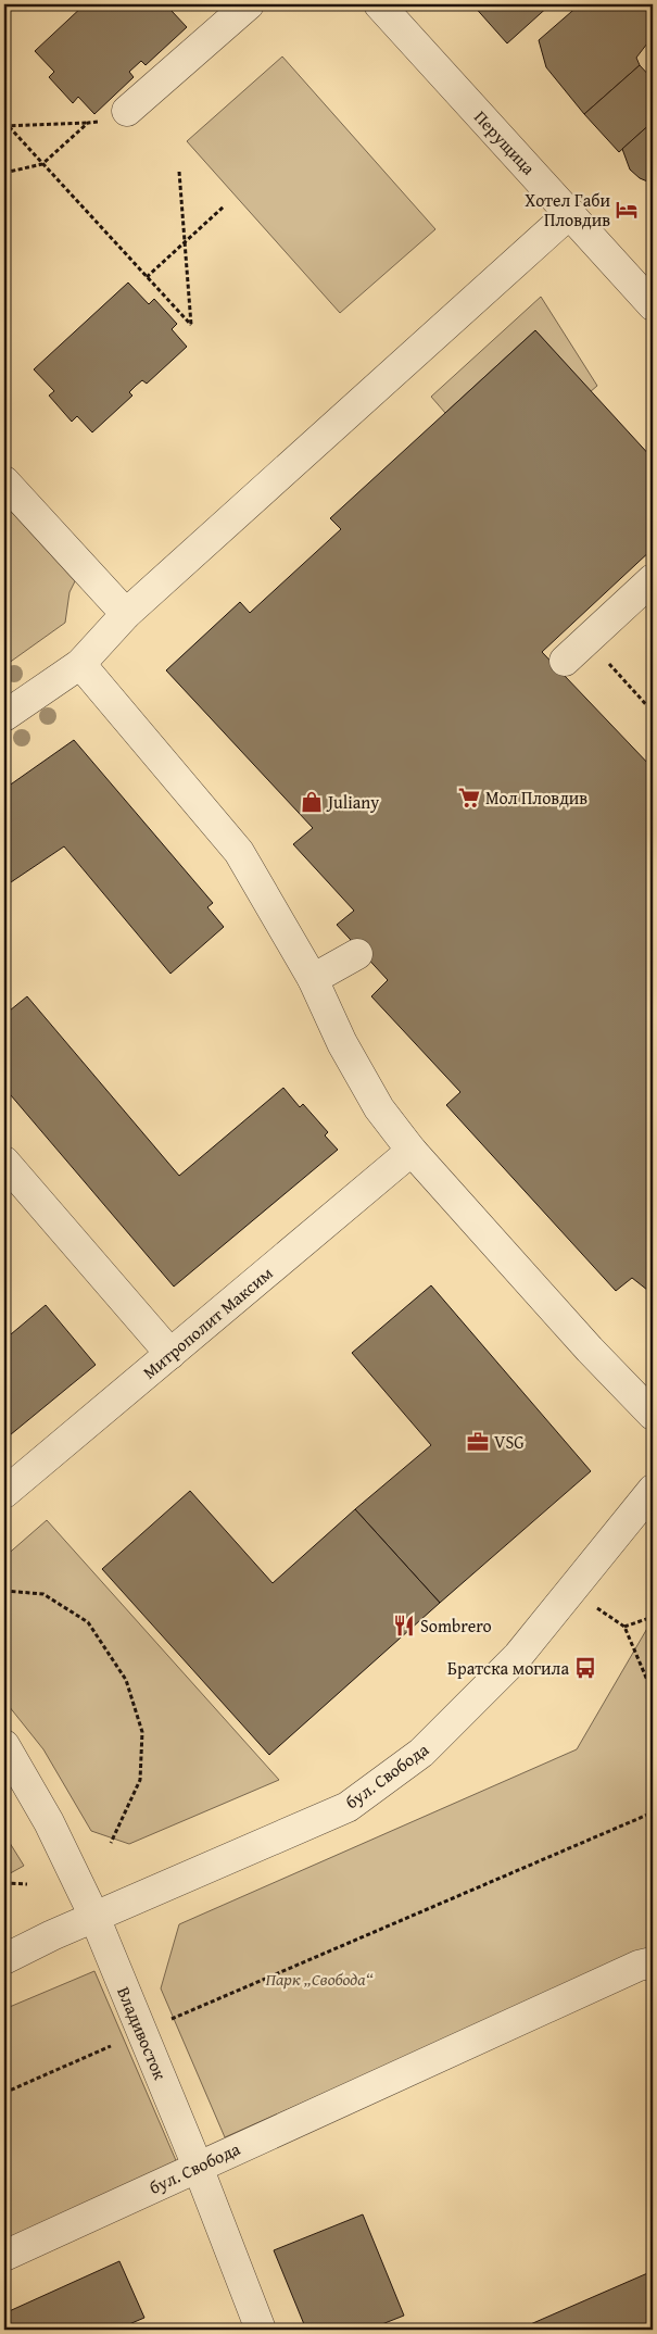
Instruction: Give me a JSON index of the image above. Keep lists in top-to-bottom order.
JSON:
{
  "streets": {
    "street": [
      "Перущица",
      "Митрополит Максим",
      "бул. Свобода",
      "Владивосток"
    ]
  },
  "crossings": [
    ["бул. Свобода", "Владивосток"]
  ],
  "parks": ["Парк „Свобода“"],
  "places": {
    "hotel": ["Хотел Габи Пловдив"],
    "supermarket": ["Мол Пловдив"],
    "shop": ["Juliany"],
    "office": ["VSG"],
    "restaurant": ["Sombrero"],
    "bus stop": ["Братска могила"]
  }
}
